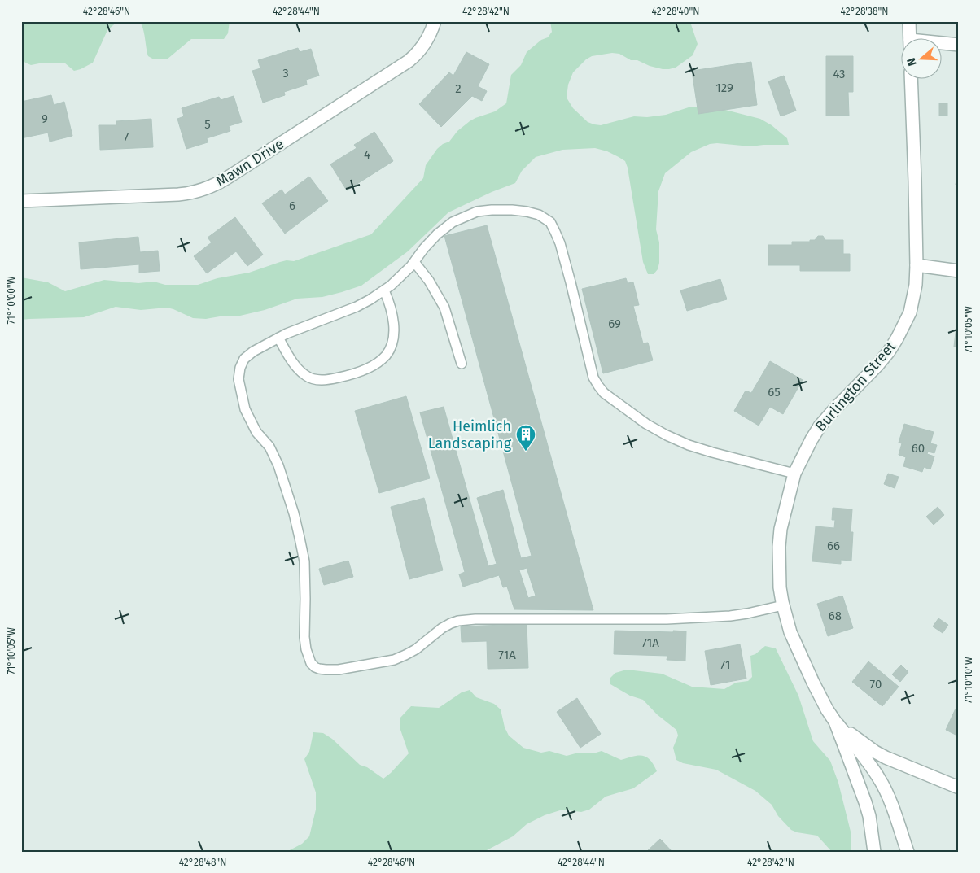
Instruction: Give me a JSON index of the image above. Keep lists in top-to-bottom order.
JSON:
{
  "streets": {
    "street": ["Mawn Drive", "Burlington Street"]
  },
  "places": {
    "building": ["Heimlich Landscaping"]
  },
  "house_numbers": [
    "3",
    "43",
    "129",
    "2",
    "9",
    "5",
    "7",
    "4",
    "6",
    "69",
    "65",
    "60",
    "66",
    "68",
    "71A",
    "71A",
    "71",
    "70"
  ],
  "north": "left",
  "coordinates": [
    "42°28'46\"N",
    "42°28'44\"N",
    "42°28'42\"N",
    "42°28'40\"N",
    "42°28'38\"N",
    "71°10'00\"W",
    "71°10'05\"W",
    "71°10'10\"W",
    "42°28'48\"N"
  ]
}
